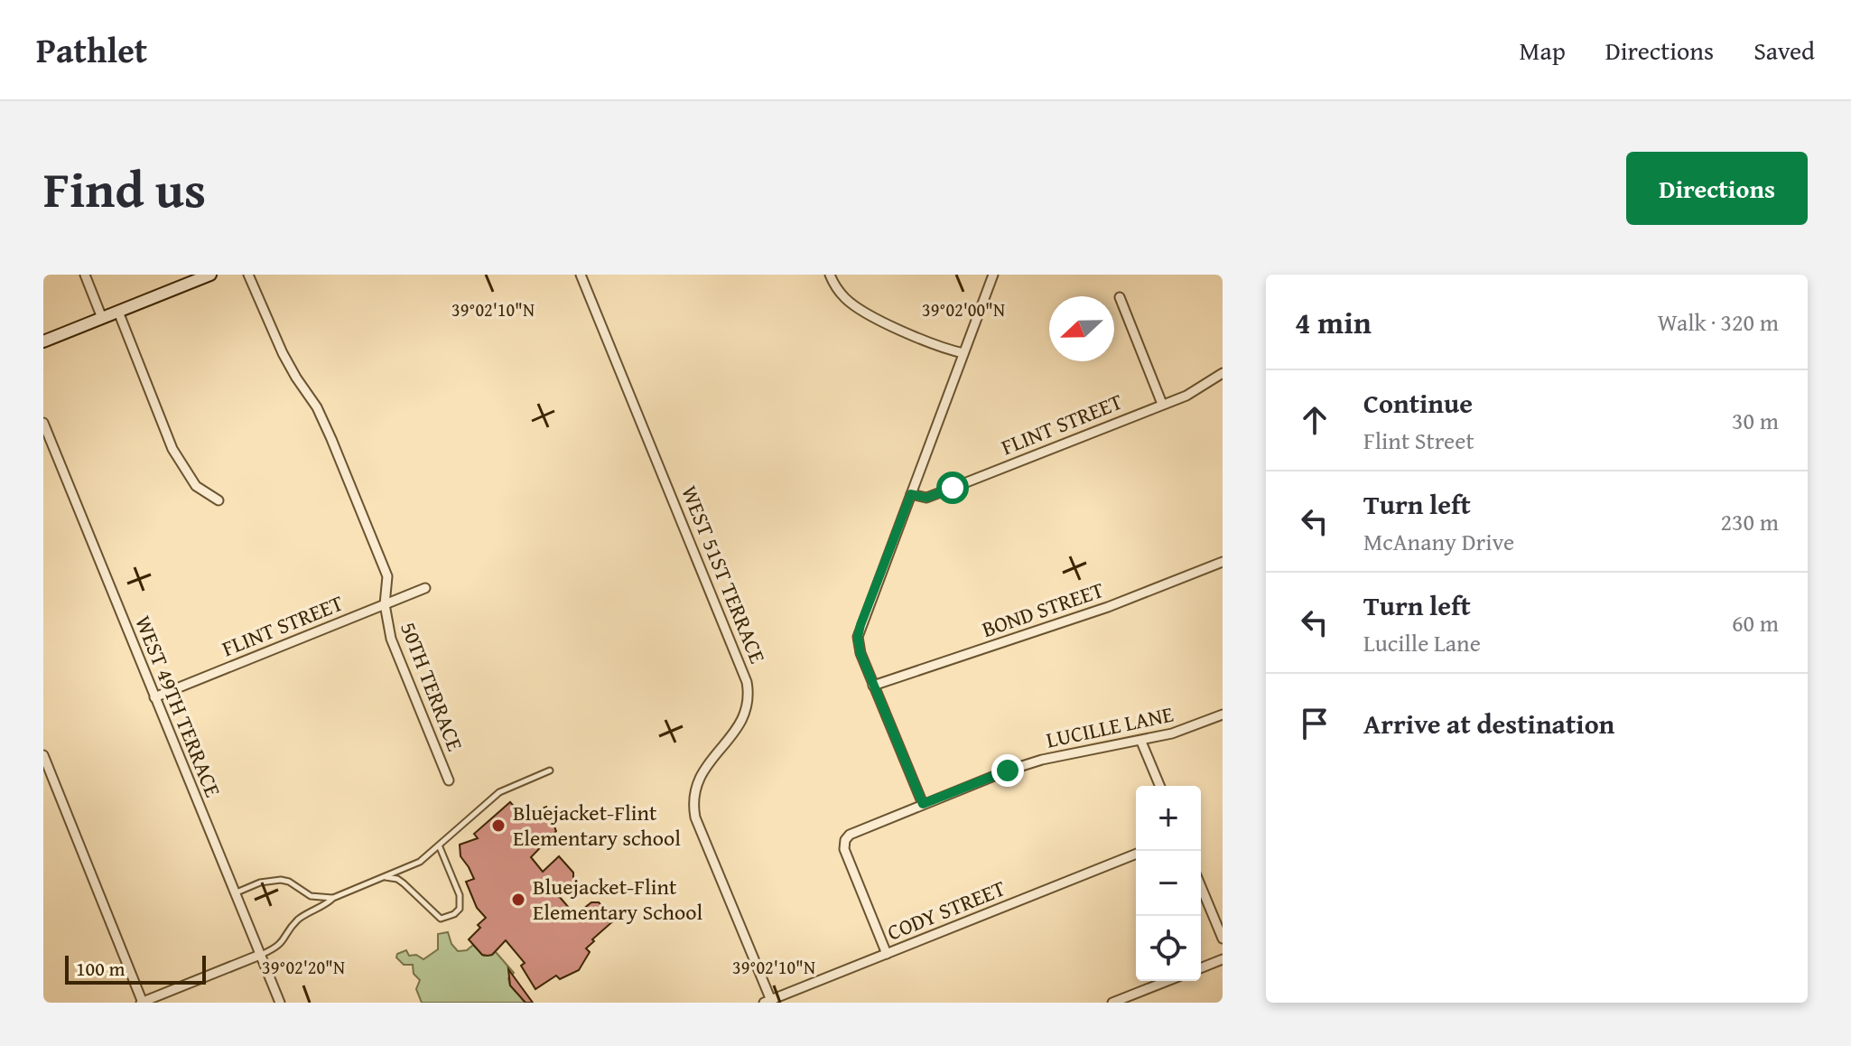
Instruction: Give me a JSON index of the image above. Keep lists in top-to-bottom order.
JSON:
{
  "streets": {
    "street": [
      "FLINT STREET",
      "WEST 51ST TERRACE",
      "BOND STREET",
      "50TH TERRACE",
      "WEST 49TH TERRACE",
      "LUCILLE LANE",
      "CODY STREET"
    ]
  },
  "crossings": [
    ["FLINT STREET", "50TH TERRACE"],
    ["FLINT STREET", "WEST 49TH TERRACE"],
    ["WEST 51ST TERRACE", "CODY STREET"],
    ["LUCILLE LANE", "CODY STREET"]
  ],
  "places": ["Bluejacket-Flint Elementary school", "Bluejacket-Flint Elementary School"],
  "scale_bar": "100 m",
  "north": "left",
  "page": {
    "header": "Pathlet",
    "nav": ["Map", "Directions", "Saved"],
    "title": "Find us",
    "buttons": "Directions",
    "heading": ["4 min", "Walk · 320 m"],
    "list": [
      ["Continue", "Flint Street", "30 m"],
      ["Turn left", "McAnany Drive", "230 m"],
      ["Turn left", "Lucille Lane", "60 m"],
      "Arrive at destination"
    ],
    "map_buttons": ["+", "−"],
    "scale": "100 m"
  },
  "coordinates": ["39°02'10\"N", "39°02'00\"N", "39°02'20\"N"]
}
